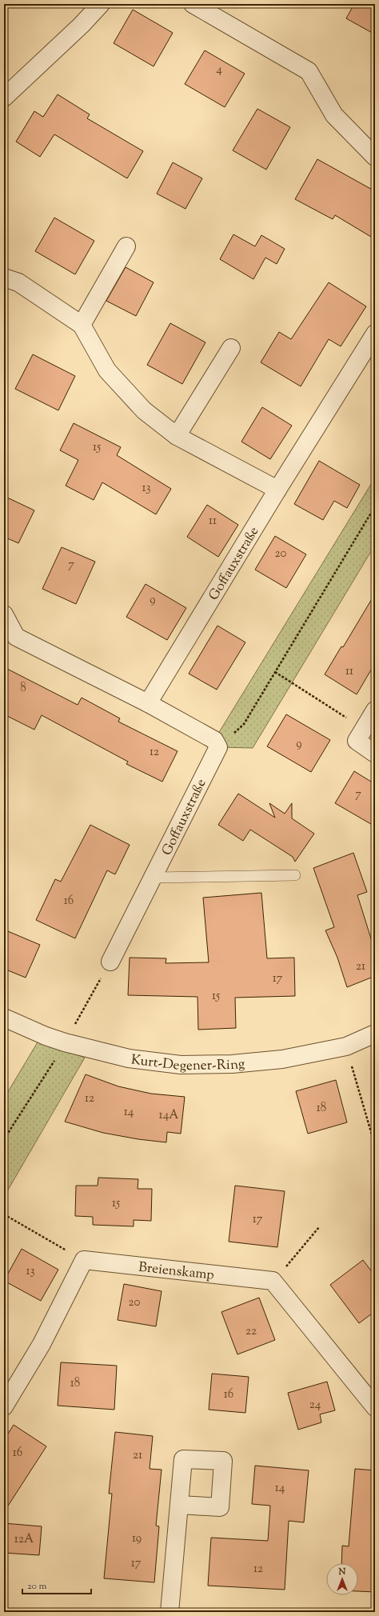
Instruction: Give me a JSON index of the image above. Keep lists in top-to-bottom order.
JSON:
{
  "streets": {
    "street": ["Goffauxstraße", "Kurt-Degener-Ring", "Breienskamp"]
  },
  "house_numbers": [
    "4",
    "15",
    "13",
    "11",
    "20",
    "7",
    "9",
    "11",
    "8",
    "9",
    "12",
    "7",
    "16",
    "21",
    "17",
    "15",
    "12",
    "18",
    "14",
    "14A",
    "15",
    "17",
    "13",
    "20",
    "22",
    "18",
    "16",
    "24",
    "16",
    "21",
    "14",
    "19",
    "12A",
    "17",
    "12"
  ],
  "scale_bar": "20 m",
  "north": "top"
}
